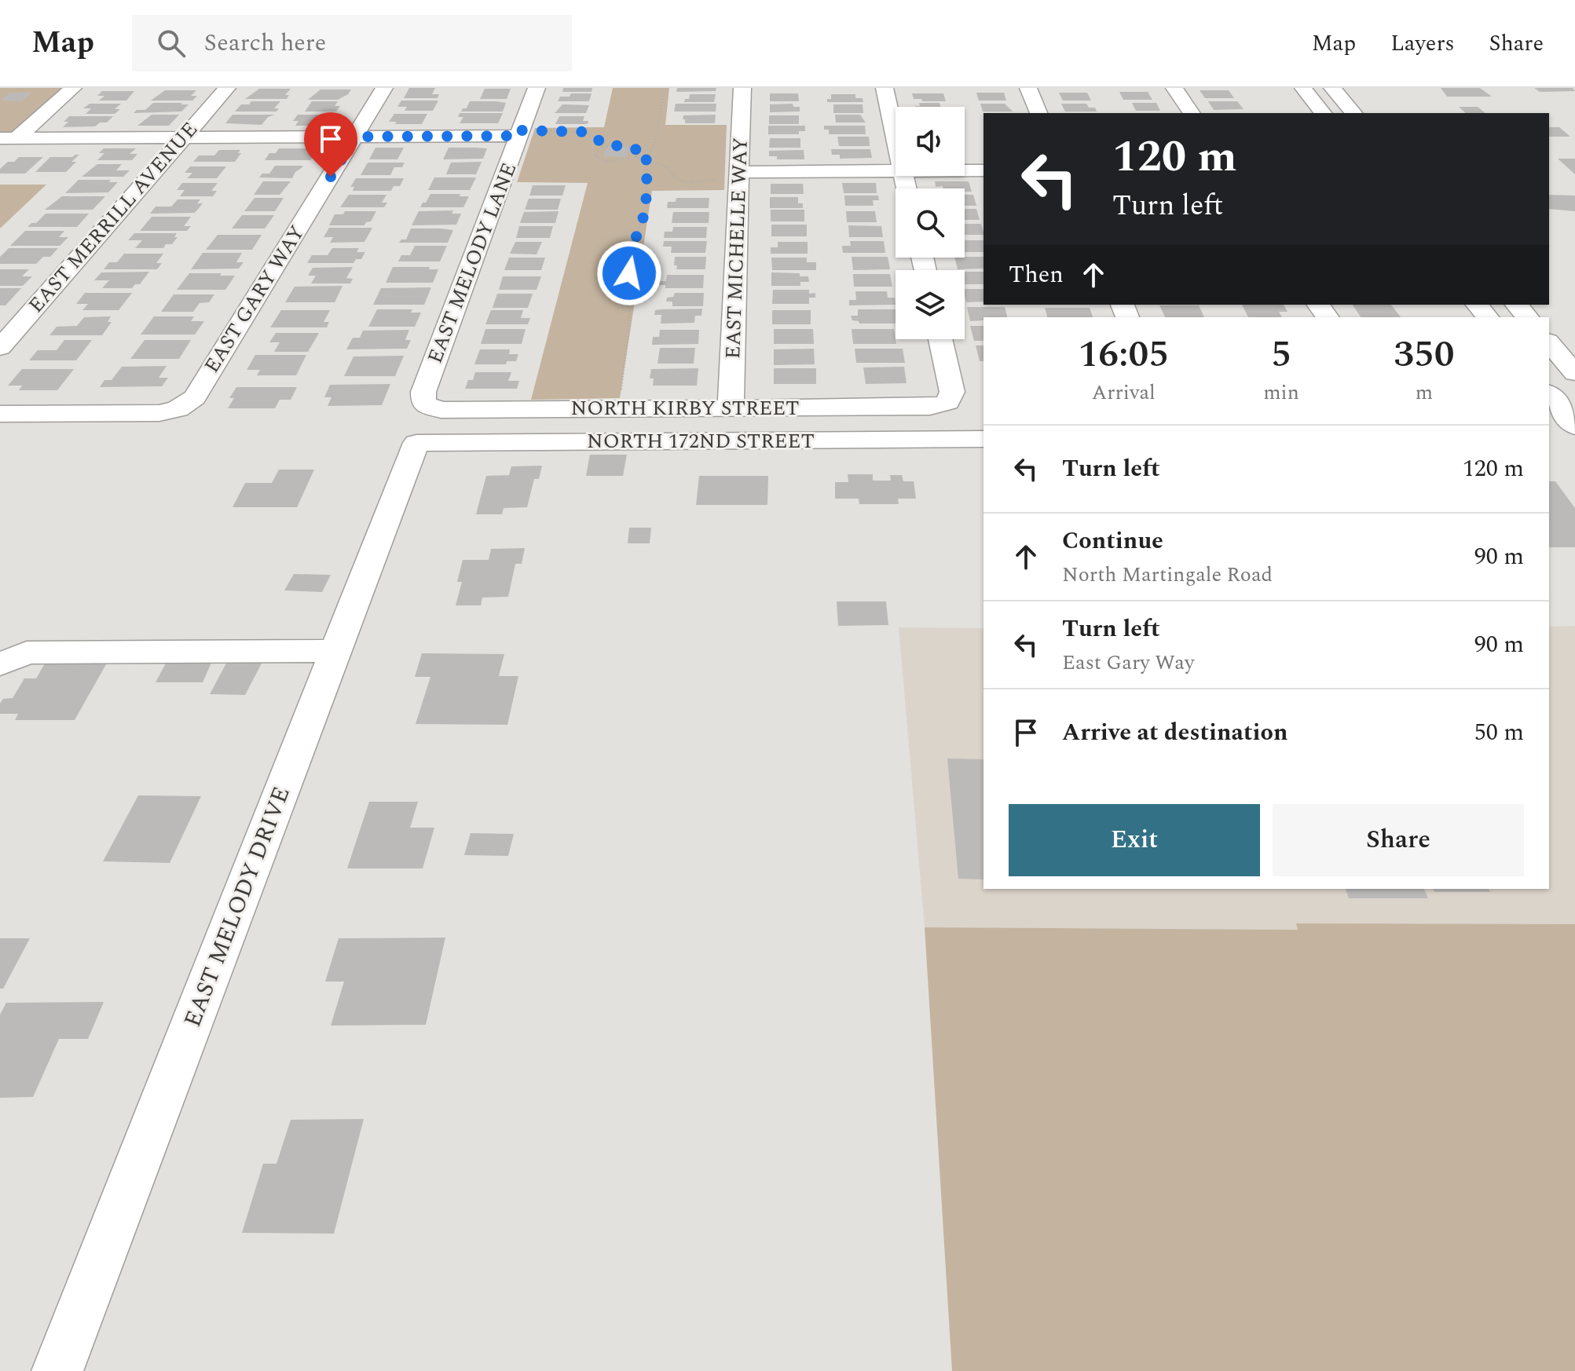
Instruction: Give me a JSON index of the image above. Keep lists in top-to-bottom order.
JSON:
{
  "streets": {
    "street": [
      "EAST MERRILL AVENUE",
      "EAST MICHELLE WAY",
      "EAST MELODY LANE",
      "EAST GARY WAY",
      "NORTH KIRBY STREET",
      "NORTH 172ND STREET",
      "EAST MELODY DRIVE"
    ]
  },
  "crossings": [
    ["EAST MICHELLE WAY", "NORTH KIRBY STREET"],
    ["EAST MELODY LANE", "NORTH KIRBY STREET"],
    ["NORTH 172ND STREET", "EAST MELODY DRIVE"]
  ],
  "page": {
    "header": "Map",
    "search": "Search here",
    "nav": ["Map", "Layers", "Share"],
    "turn": ["120 m", "Turn left"],
    "then": "Then",
    "eta": [
      "16:05",
      "Arrival",
      "5",
      "min",
      "350",
      "m"
    ],
    "list": [
      {
        "name": "Turn left",
        "value": "120 m"
      },
      {
        "name": "Continue",
        "note": "North Martingale Road",
        "value": "90 m"
      },
      {
        "name": "Turn left",
        "note": "East Gary Way",
        "value": "90 m"
      },
      {
        "name": "Arrive at destination",
        "value": "50 m"
      }
    ],
    "buttons": ["Exit", "Share"]
  }
}
